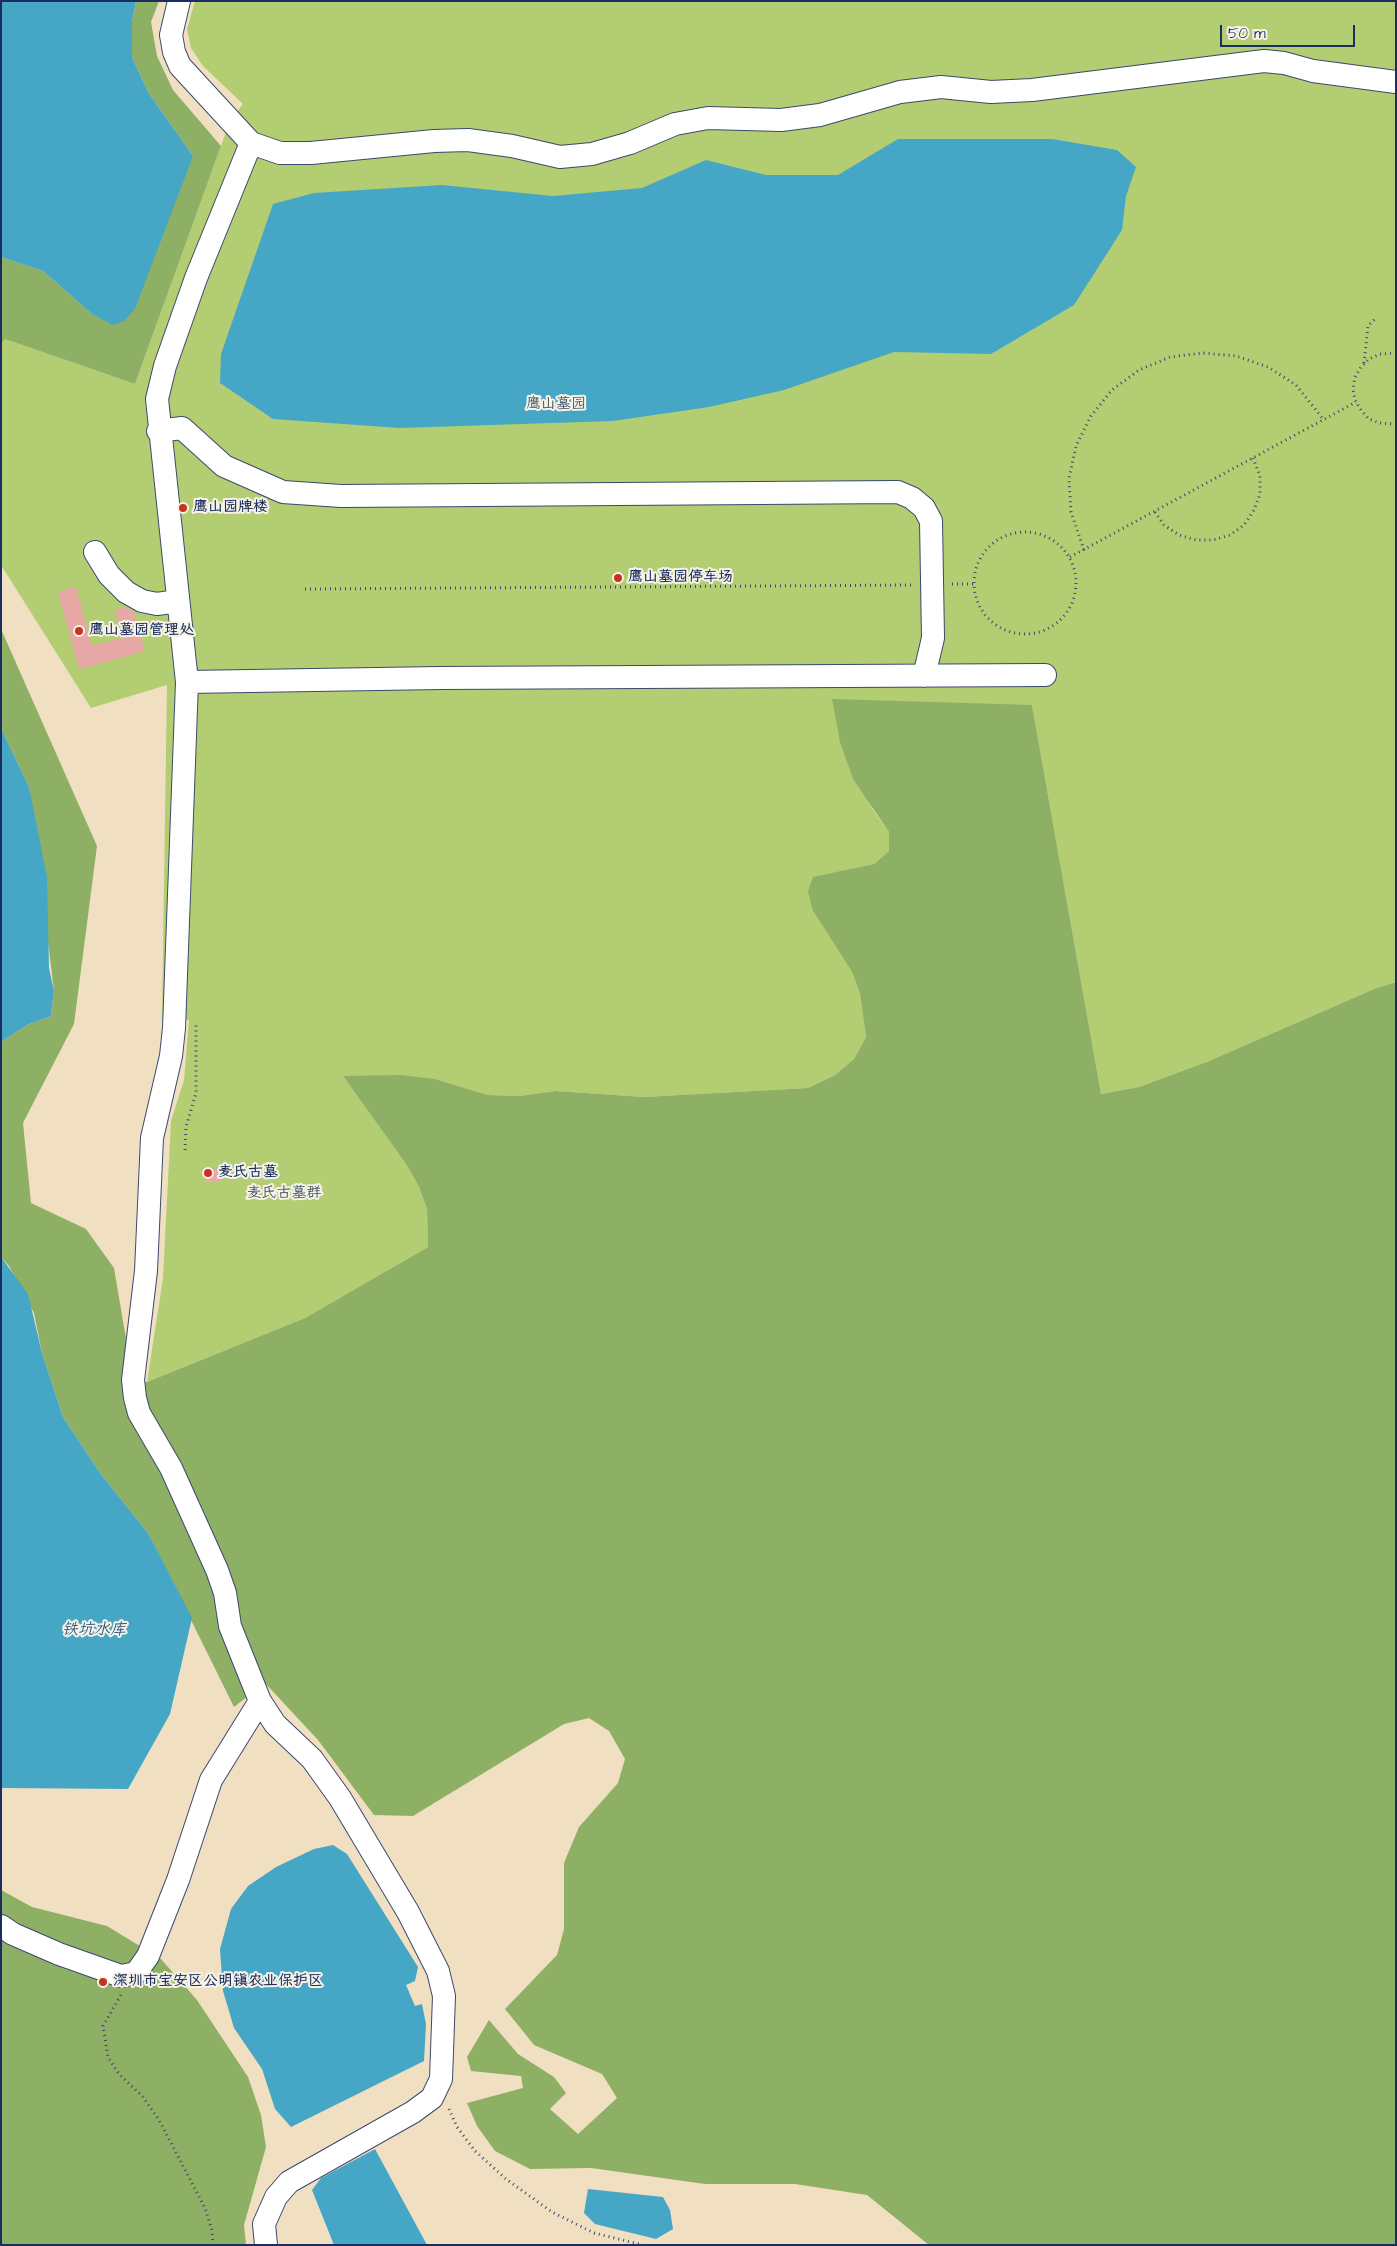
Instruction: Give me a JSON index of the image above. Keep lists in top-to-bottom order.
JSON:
{
  "water": ["铁坑水库"],
  "parks": ["鹰山墓园", "麦氏古墓群"],
  "places": [
    "鹰山园牌楼",
    "鹰山墓园停车场",
    "鹰山墓园管理处",
    "麦氏古墓",
    "深圳市宝安区公明镇农业保护区"
  ],
  "scale_bar": "50 m"
}
